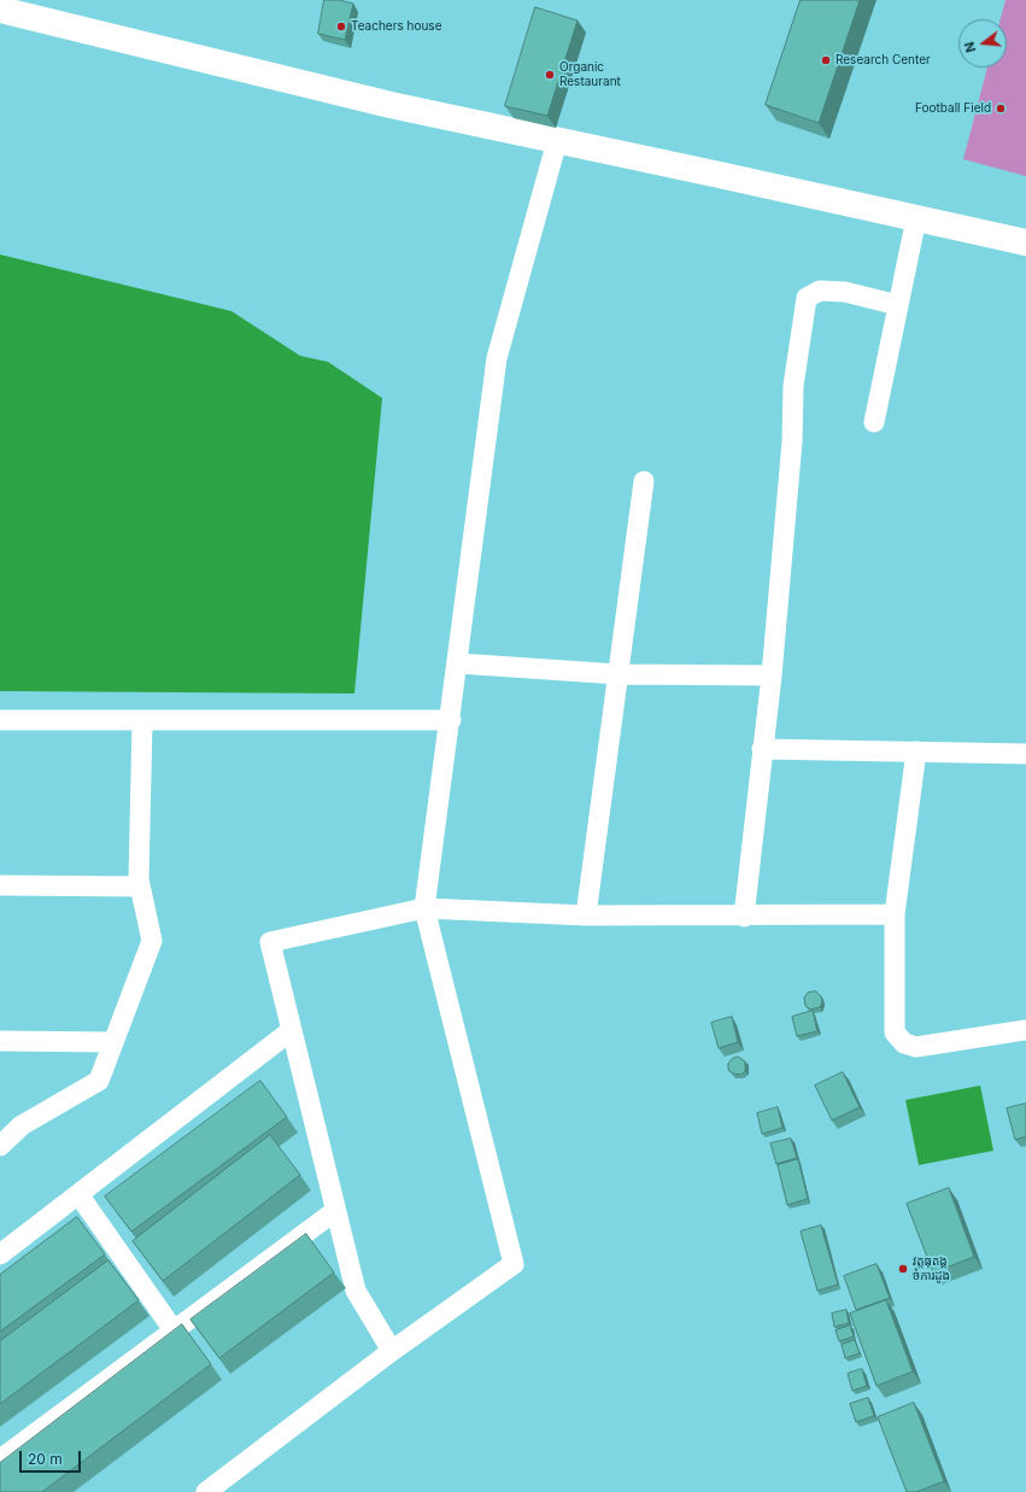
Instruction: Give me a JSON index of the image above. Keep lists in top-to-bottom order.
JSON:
{
  "places": [
    "Teachers house",
    "Research Center",
    "Organic Restaurant",
    "Football Field",
    "វត្តធុតង្គ ចំការដូង"
  ],
  "scale_bar": "20 m",
  "north": "left"
}
